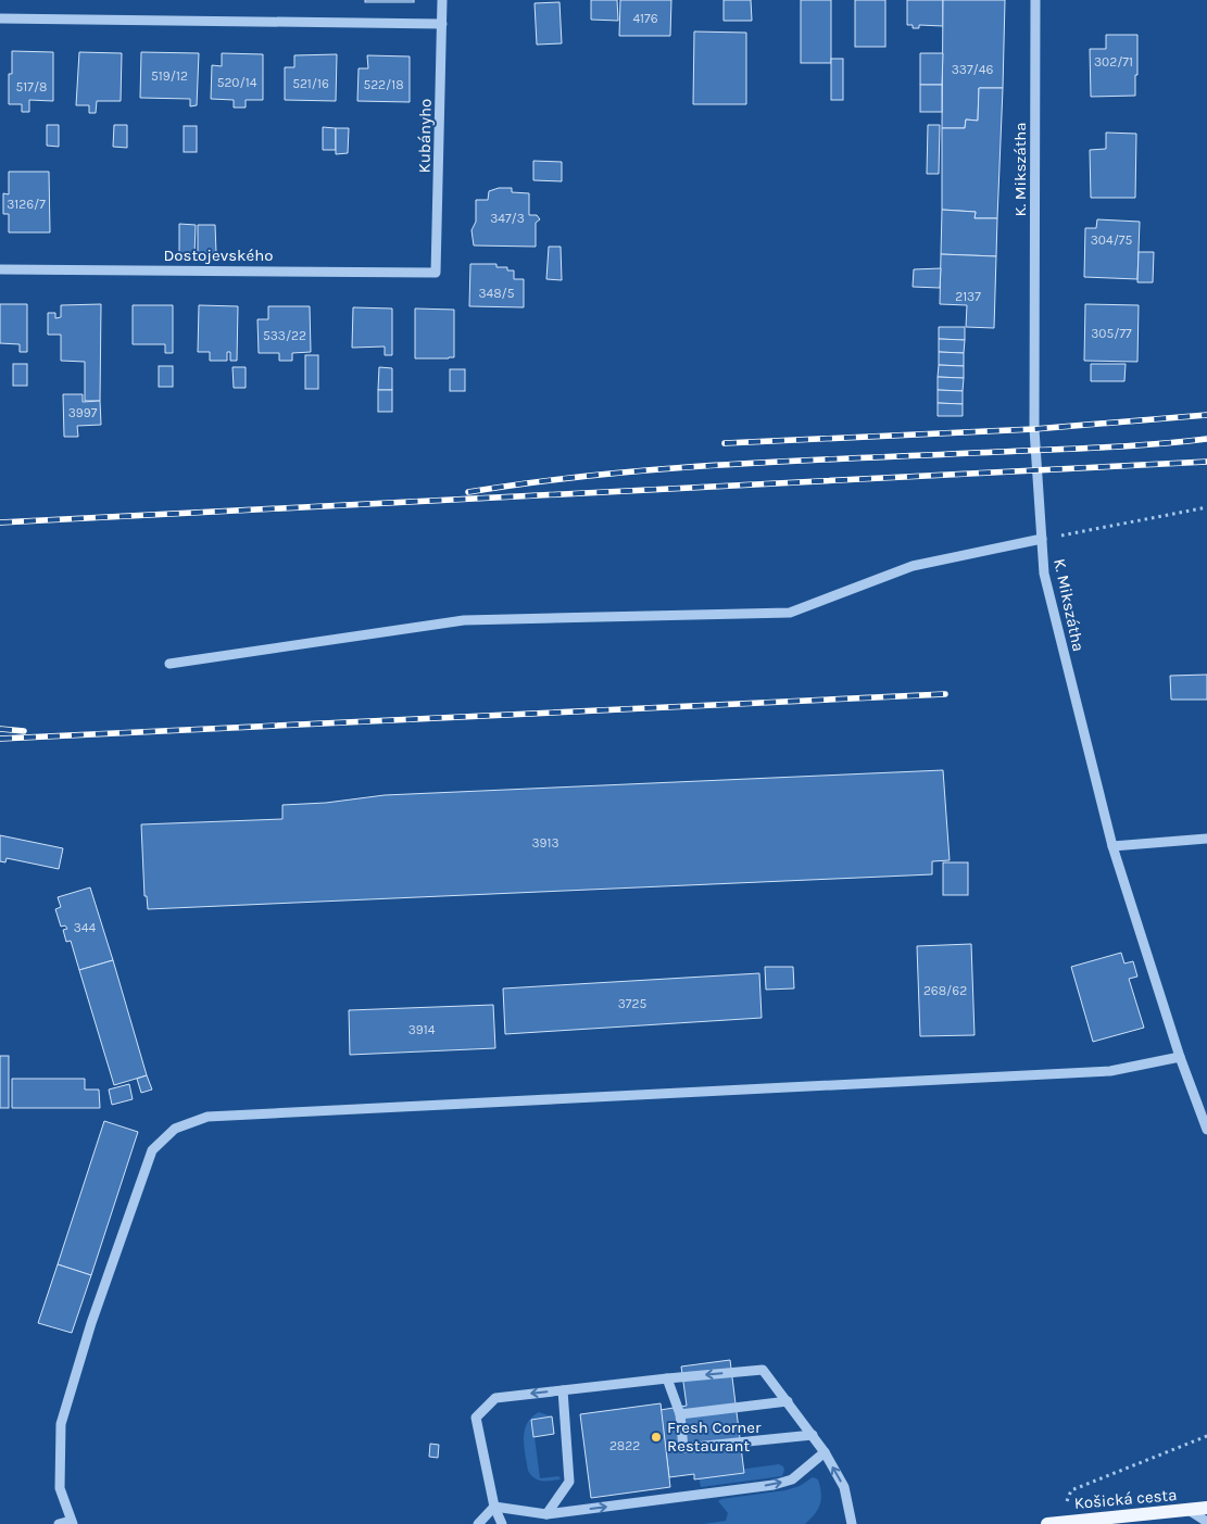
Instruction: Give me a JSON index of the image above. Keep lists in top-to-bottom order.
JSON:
{
  "streets": {
    "main road": ["Košická cesta"],
    "street": ["Kubányho", "K. Mikszátha", "Dostojevského"]
  },
  "crossings": [
    ["Kubányho", "Dostojevského"]
  ],
  "places": ["Fresh Corner Restaurant"],
  "house_numbers": [
    "4176",
    "302/71",
    "337/46",
    "519/12",
    "520/14",
    "521/16",
    "522/18",
    "517/8",
    "3126/7",
    "347/3",
    "304/75",
    "348/5",
    "2137",
    "305/77",
    "533/22",
    "3997",
    "3913",
    "344",
    "268/62",
    "3725",
    "3914",
    "2822"
  ]
}
